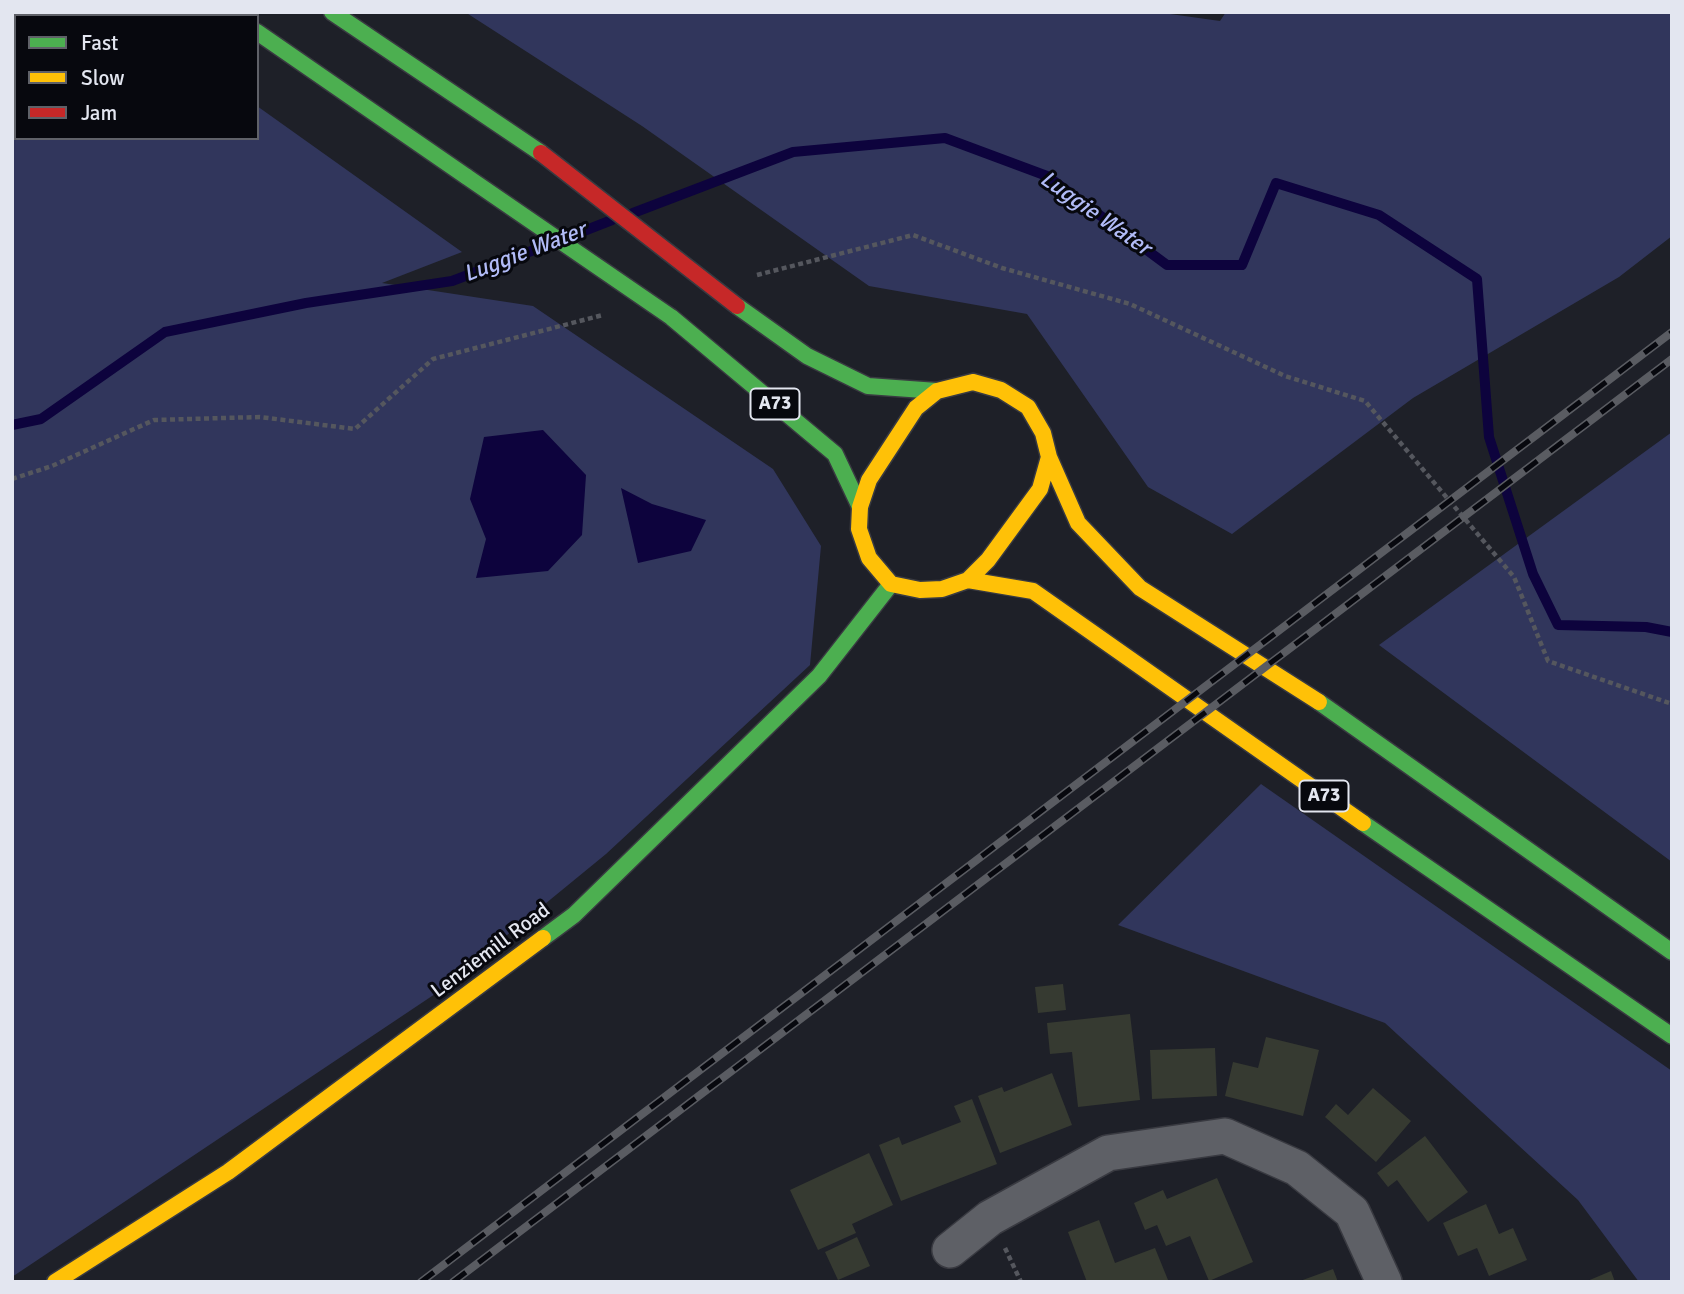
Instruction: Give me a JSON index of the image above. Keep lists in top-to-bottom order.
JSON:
{
  "streets": {
    "main road": ["A73", "Lenziemill Road"]
  },
  "crossings": [
    ["A73", "Lenziemill Road"]
  ],
  "water": ["Luggie Water"],
  "legend": ["Fast", "Slow", "Jam"]
}
